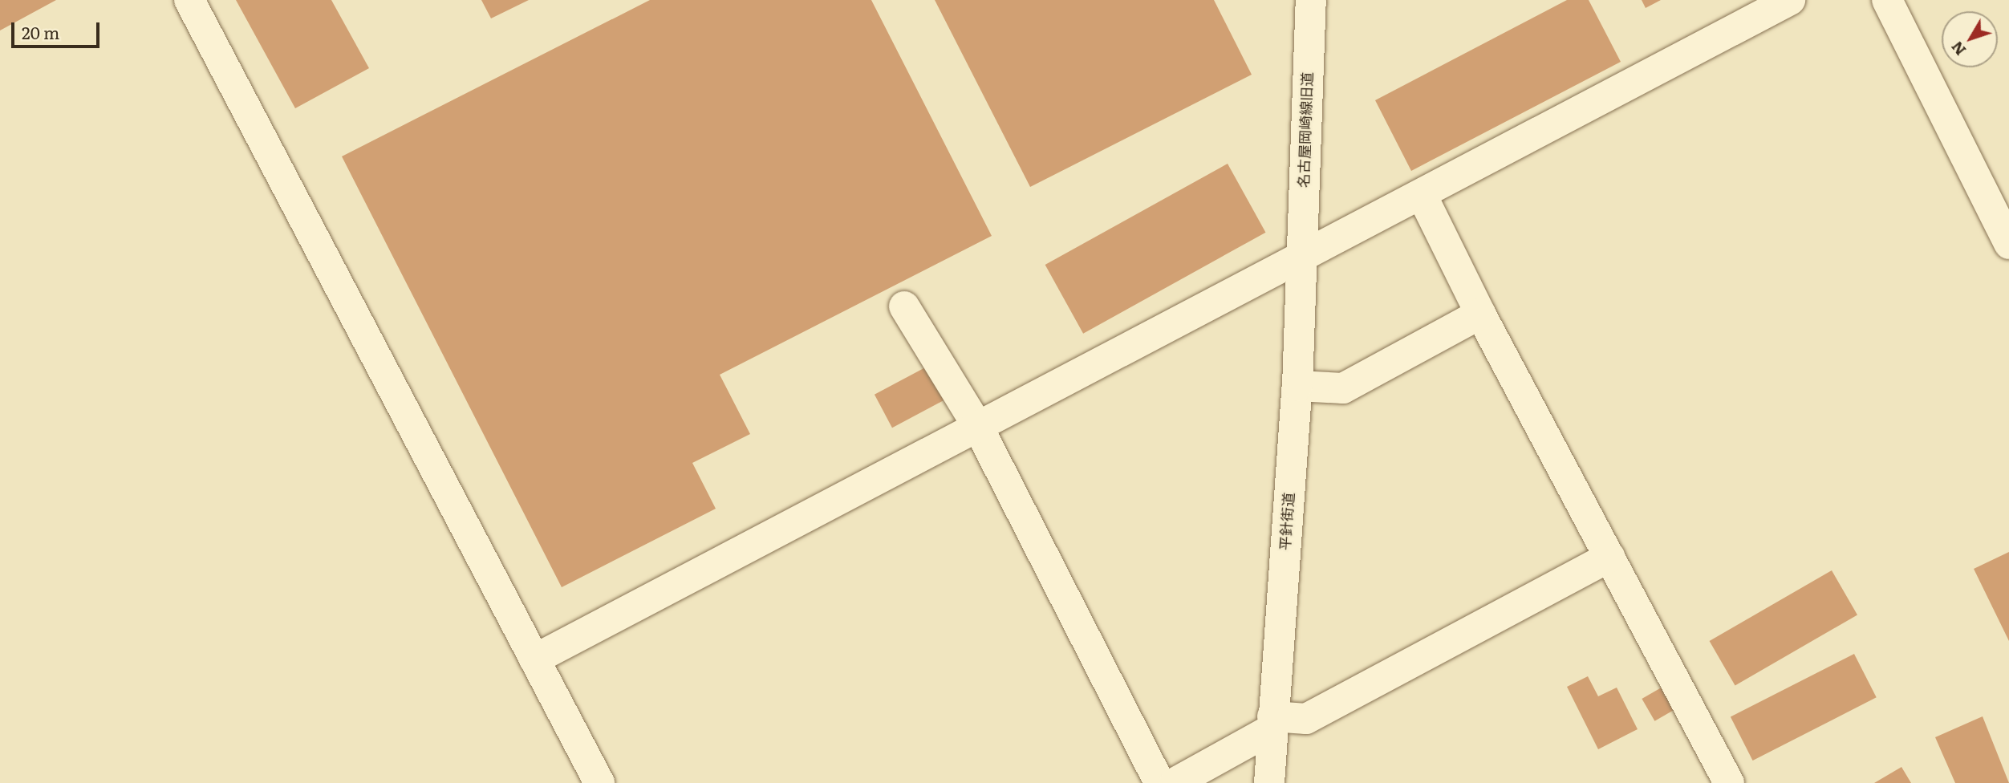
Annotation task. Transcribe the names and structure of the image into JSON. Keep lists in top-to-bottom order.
{
  "streets": {
    "street": ["名古屋岡崎線旧道", "平針街道"]
  },
  "crossings": [
    ["名古屋岡崎線旧道", "平針街道"]
  ],
  "scale_bar": "20 m",
  "north": "bottom left"
}
